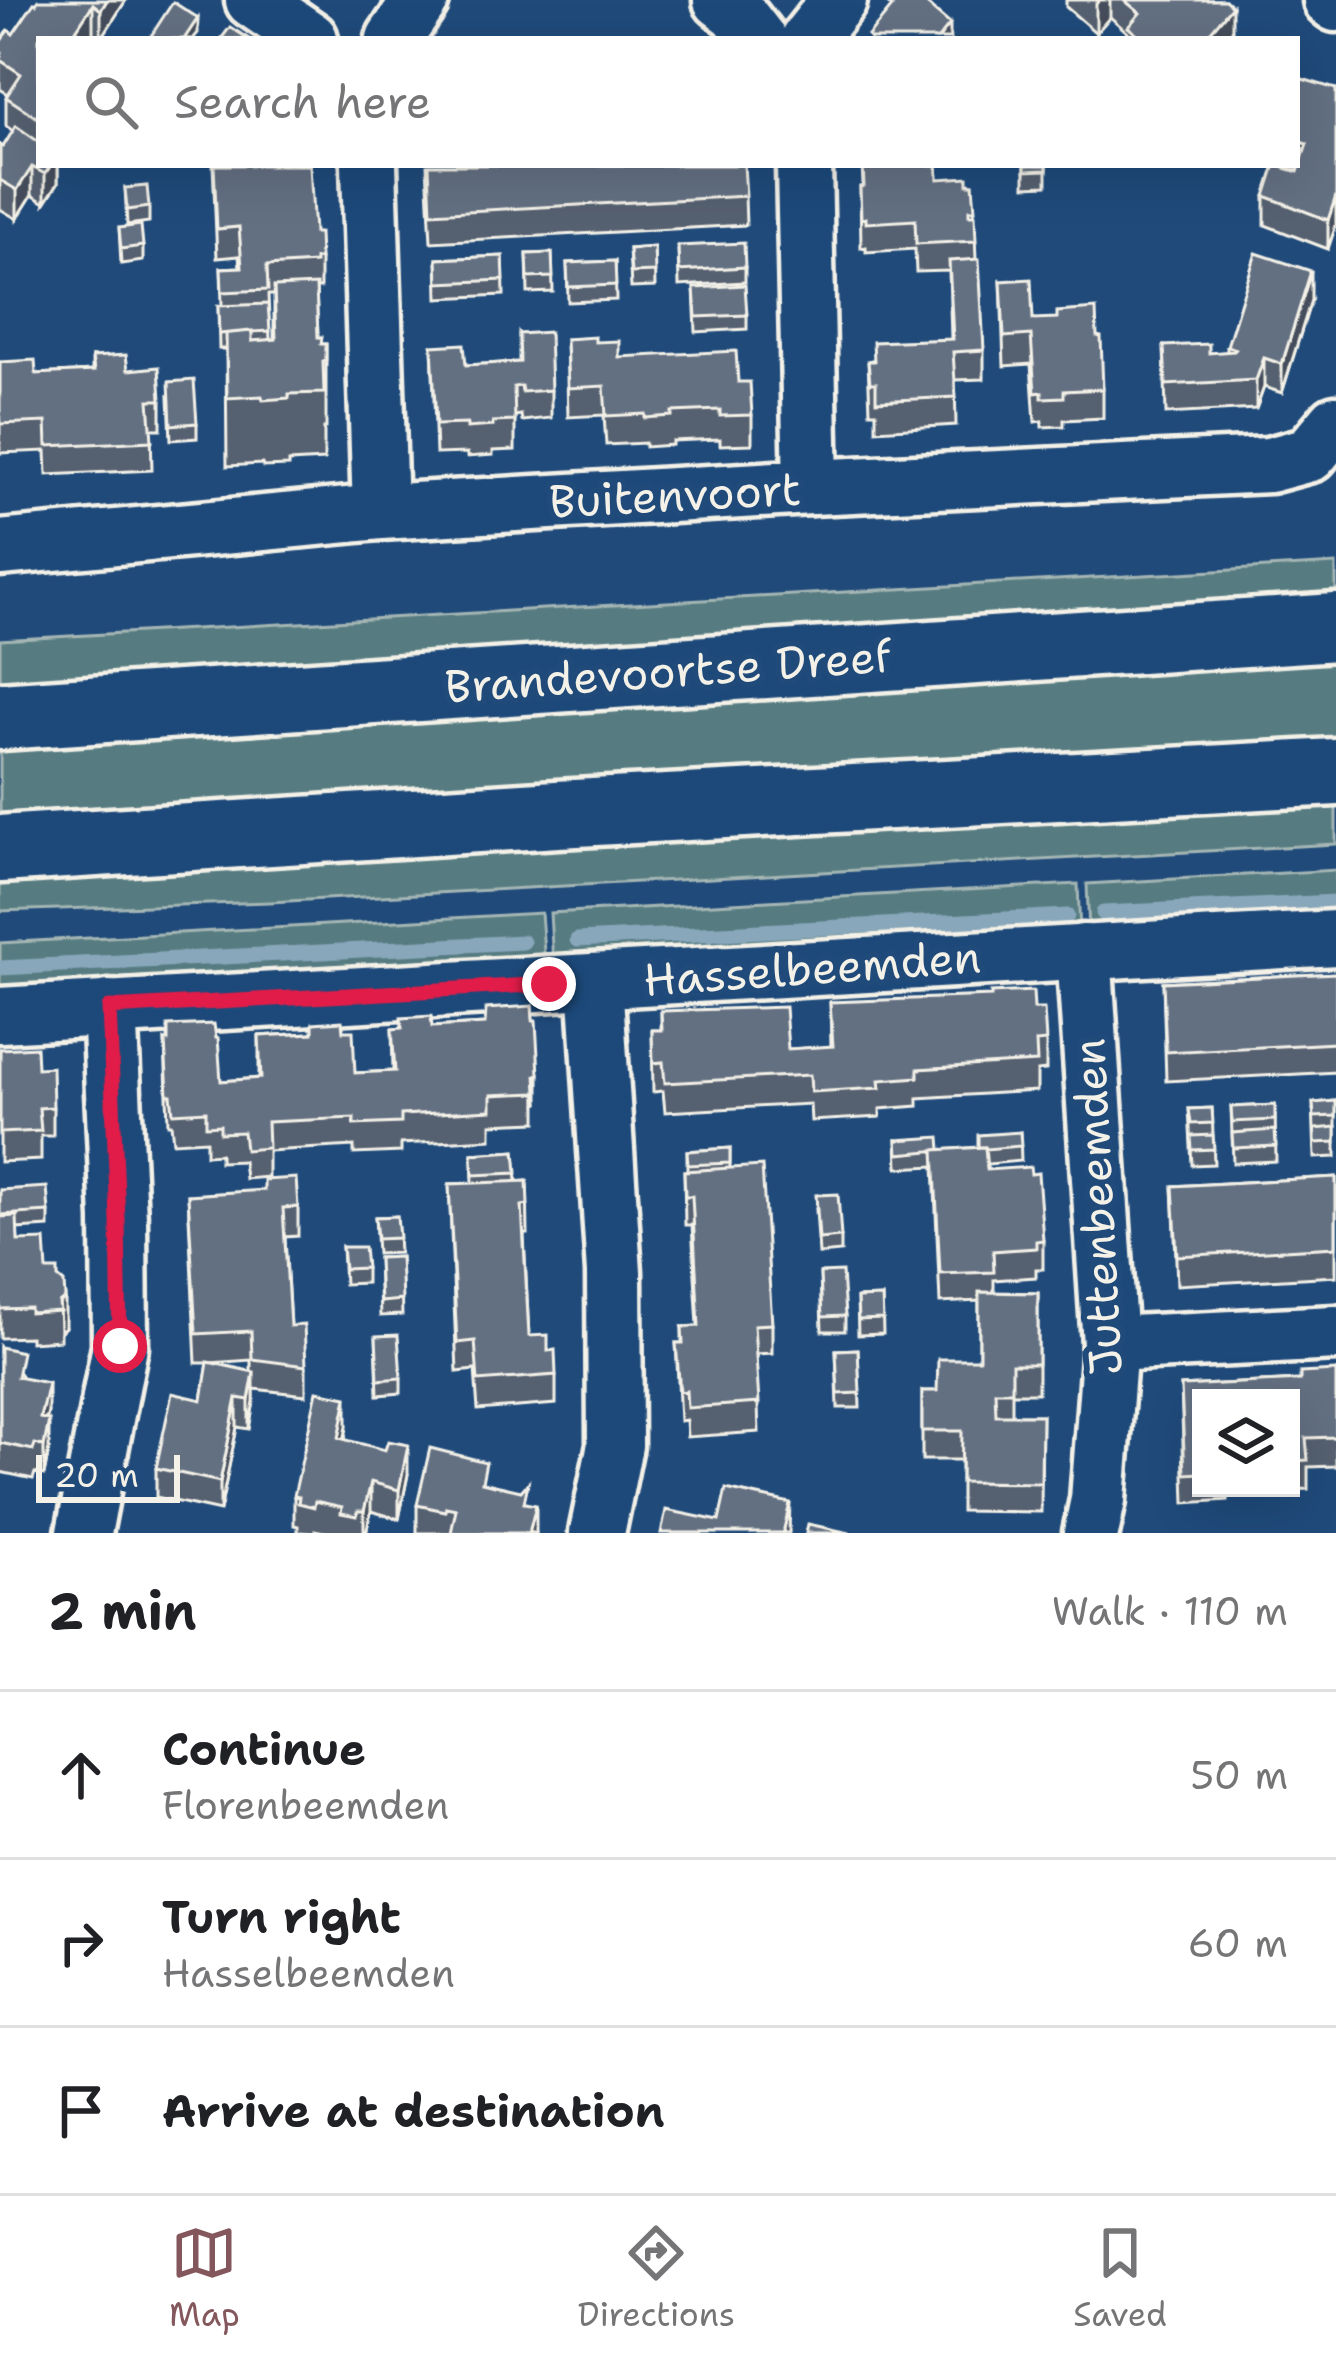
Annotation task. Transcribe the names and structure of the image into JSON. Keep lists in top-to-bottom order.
{
  "streets": {
    "main road": ["Brandevoortse Dreef"],
    "street": ["Buitenvoort", "Hasselbeemden", "Juttenbeemden"]
  },
  "crossings": [
    ["Hasselbeemden", "Juttenbeemden"]
  ],
  "scale_bar": "20 m",
  "page": {
    "search": "Search here",
    "scale": "20 m",
    "heading": ["2 min", "Walk · 110 m"],
    "list": [
      ["Continue", "Florenbeemden", "50 m"],
      ["Turn right", "Hasselbeemden", "60 m"],
      "Arrive at destination"
    ],
    "nav": ["Map", "Directions", "Saved"]
  }
}
